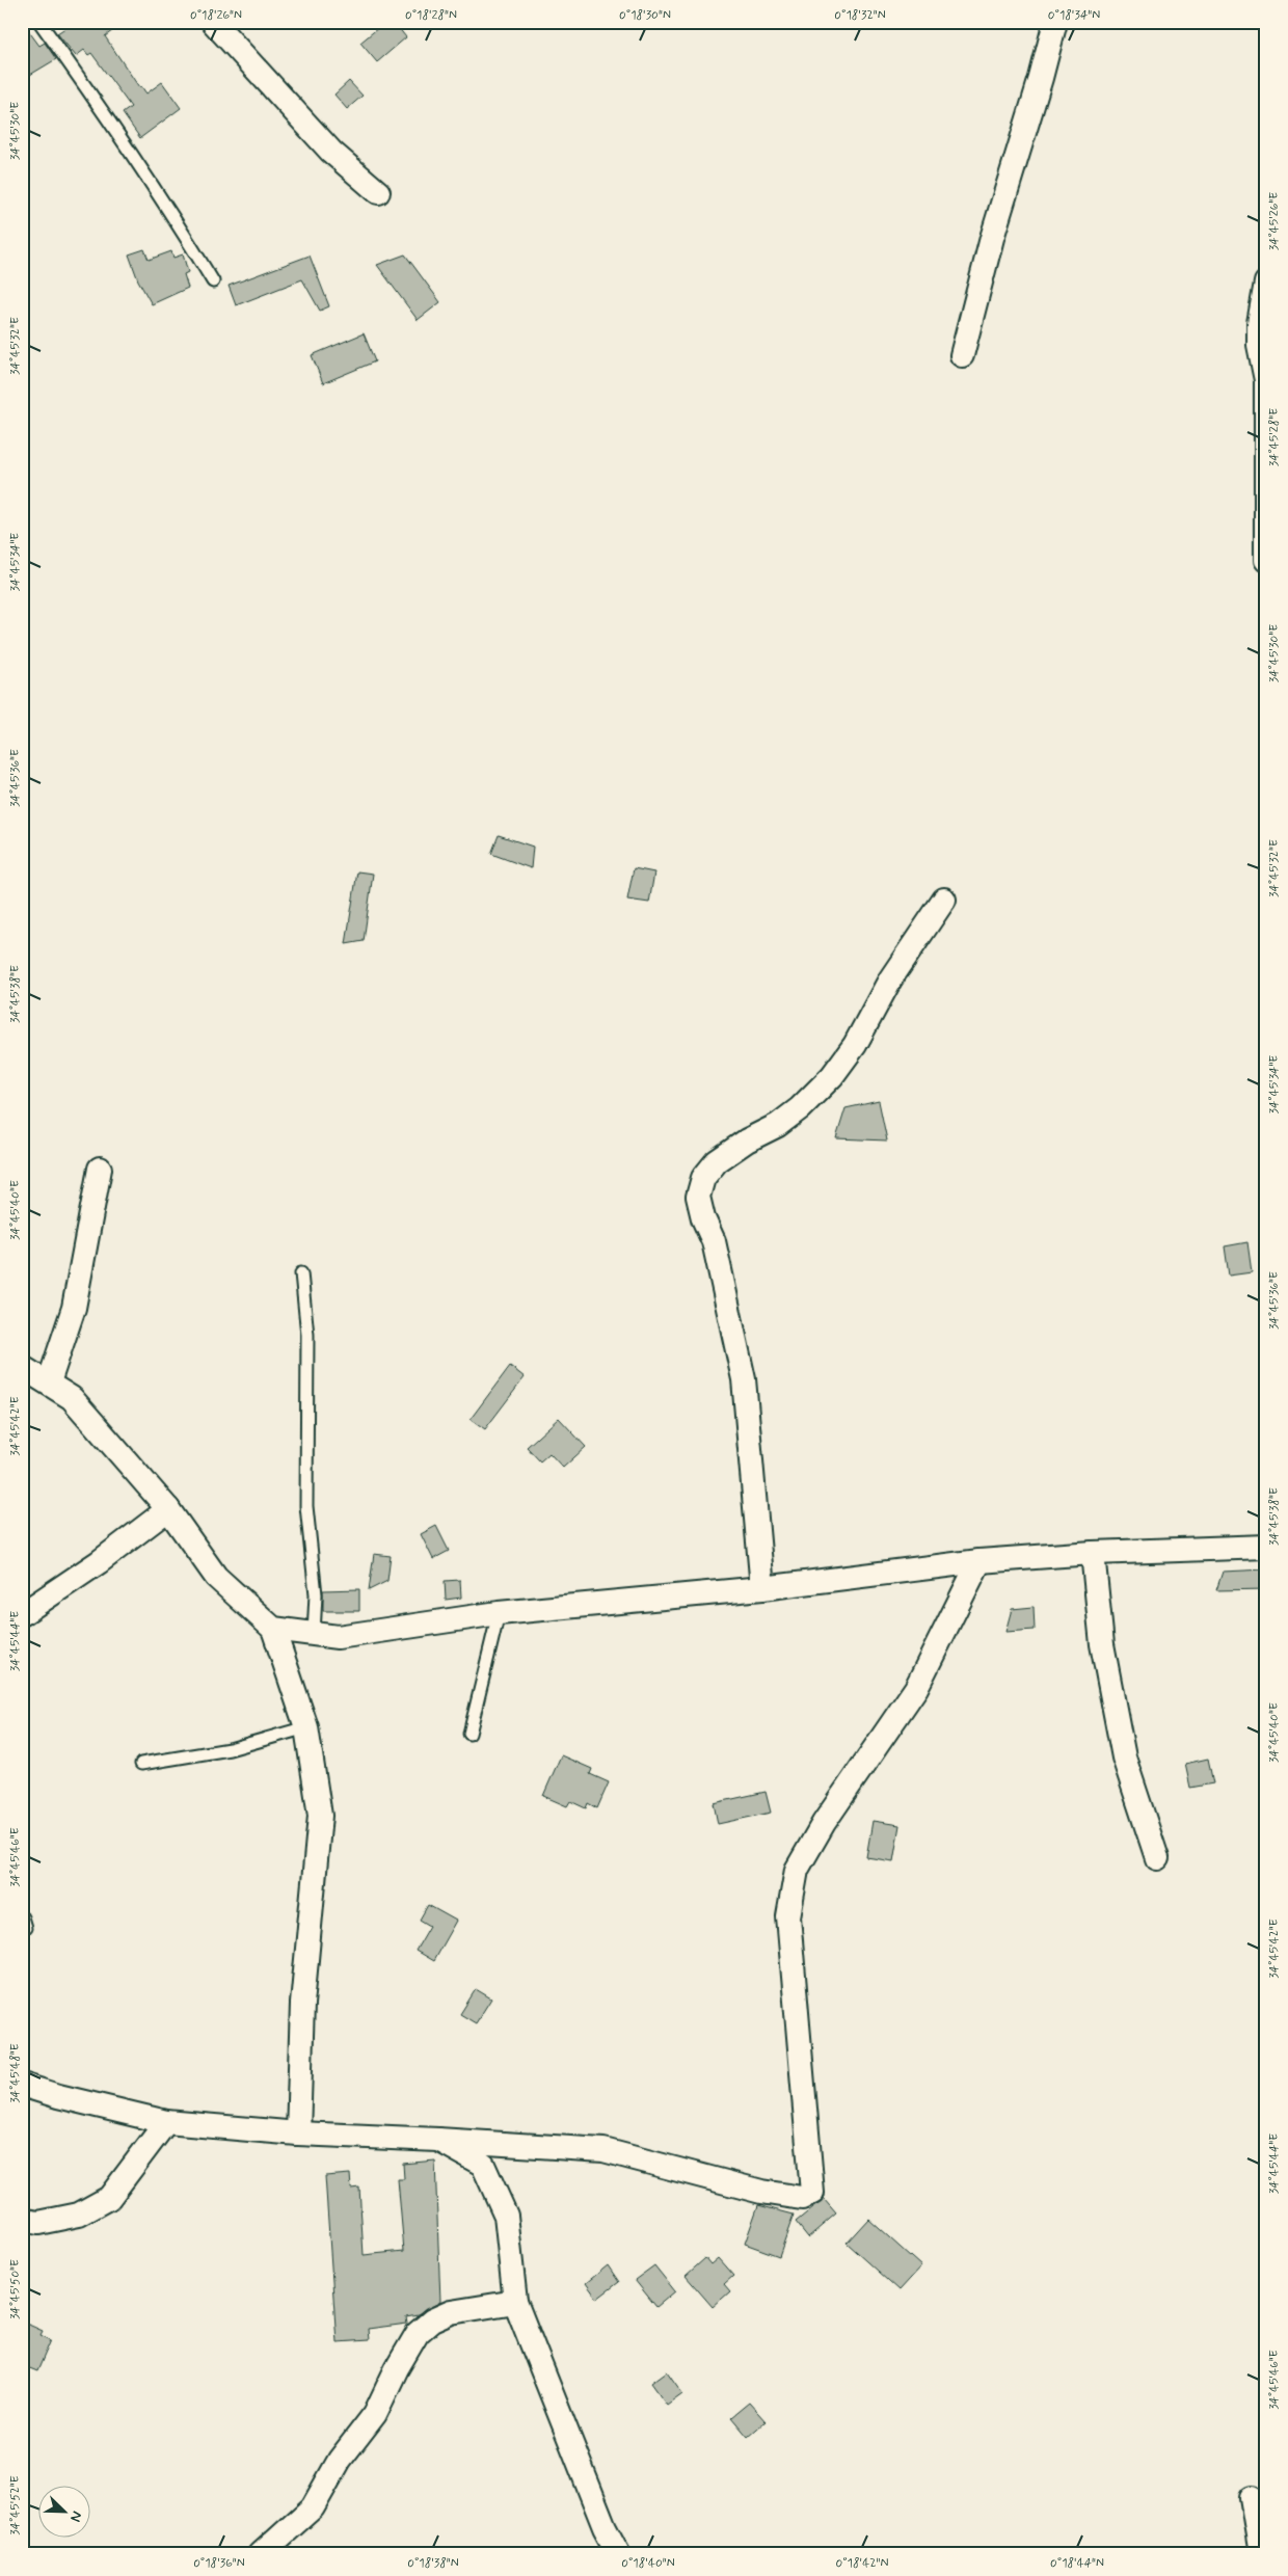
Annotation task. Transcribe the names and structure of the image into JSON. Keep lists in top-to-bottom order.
{
  "north": "bottom right",
  "coordinates": [
    "0°18'26\"N",
    "0°18'28\"N",
    "0°18'30\"N",
    "0°18'32\"N",
    "0°18'34\"N",
    "34°45'30\"E",
    "34°45'26\"E",
    "34°45'32\"E",
    "34°45'28\"E",
    "34°45'34\"E",
    "34°45'36\"E",
    "34°45'38\"E",
    "34°45'40\"E",
    "34°45'42\"E",
    "34°45'44\"E",
    "34°45'46\"E",
    "34°45'48\"E",
    "34°45'50\"E",
    "34°45'52\"E",
    "0°18'36\"N",
    "0°18'38\"N",
    "0°18'40\"N",
    "0°18'42\"N",
    "0°18'44\"N"
  ]
}
